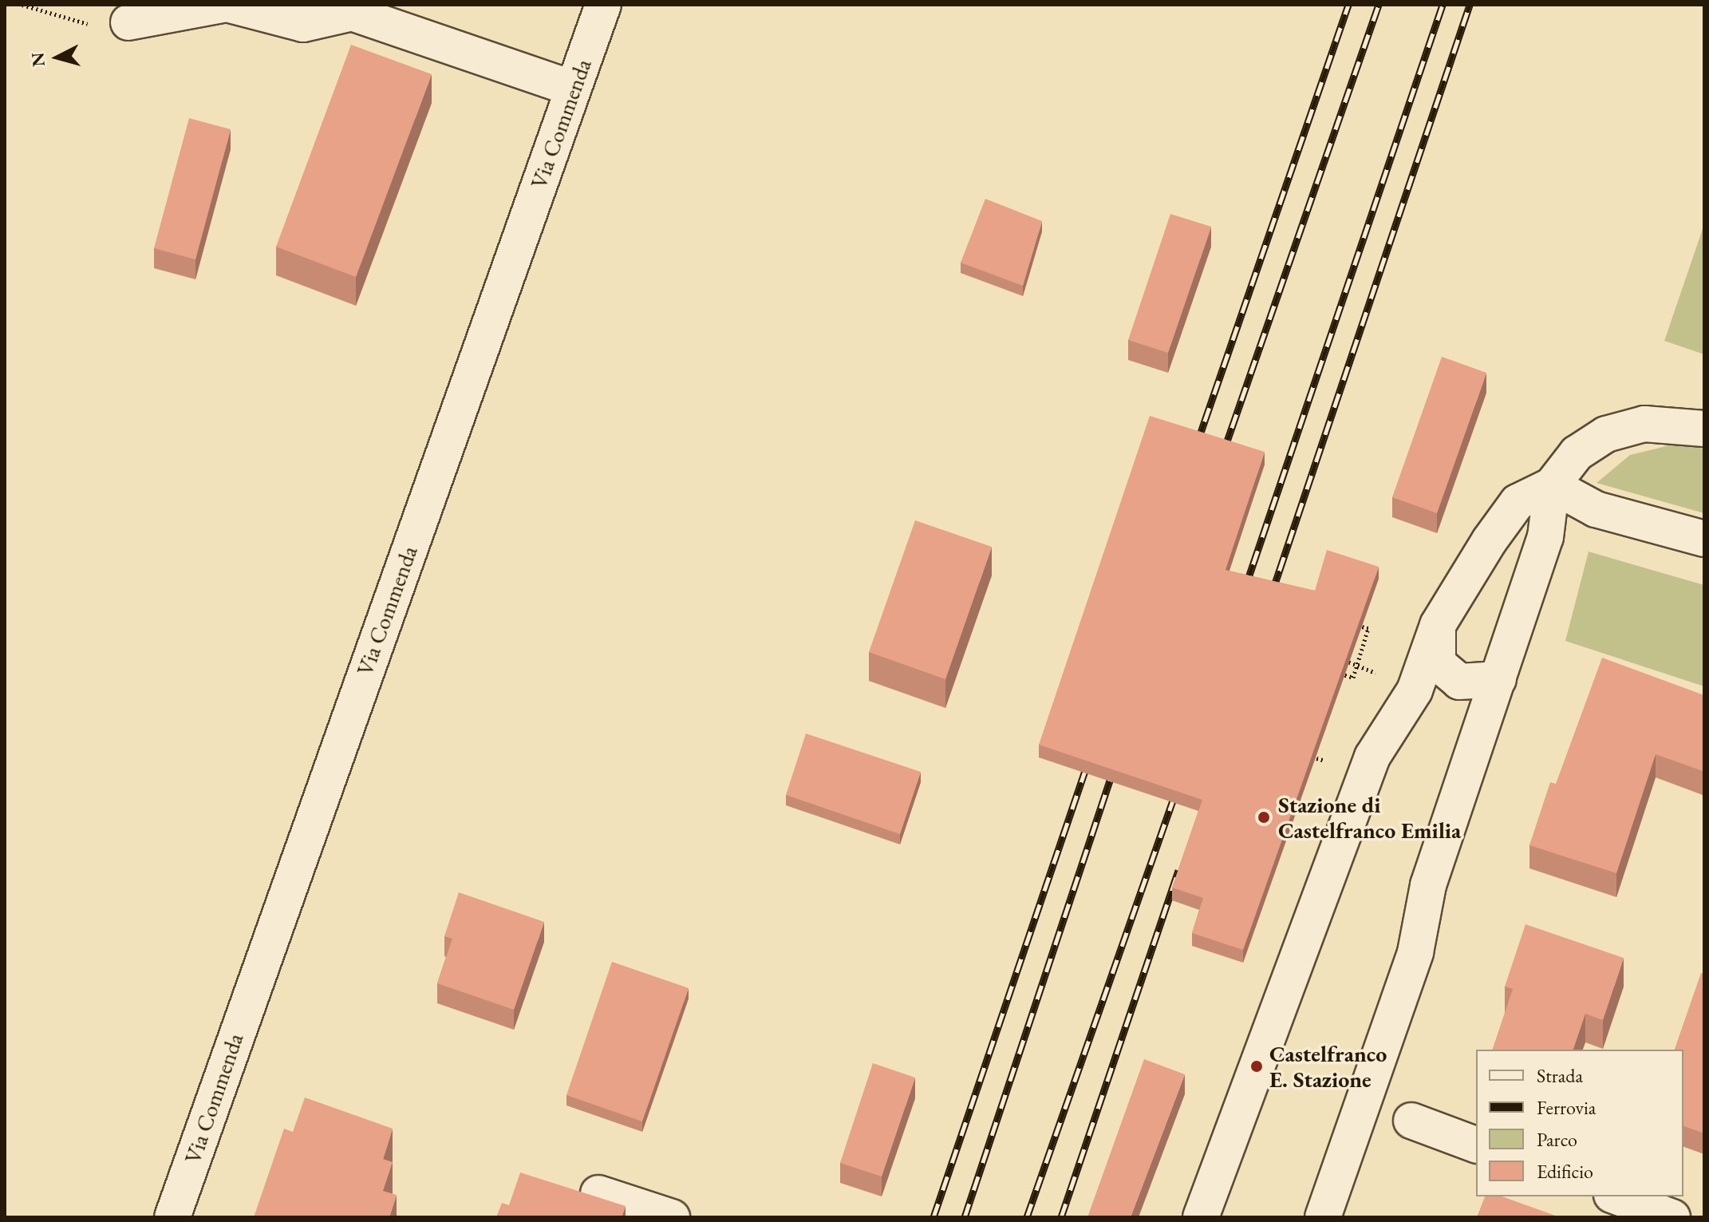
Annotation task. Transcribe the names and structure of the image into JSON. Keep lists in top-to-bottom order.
{
  "streets": {
    "street": ["Via Commenda"]
  },
  "places": ["Stazione di Castelfranco Emilia", "Castelfranco E. Stazione"],
  "legend": [
    "Strada",
    "Ferrovia",
    "Parco",
    "Edificio"
  ],
  "north": "left"
}
